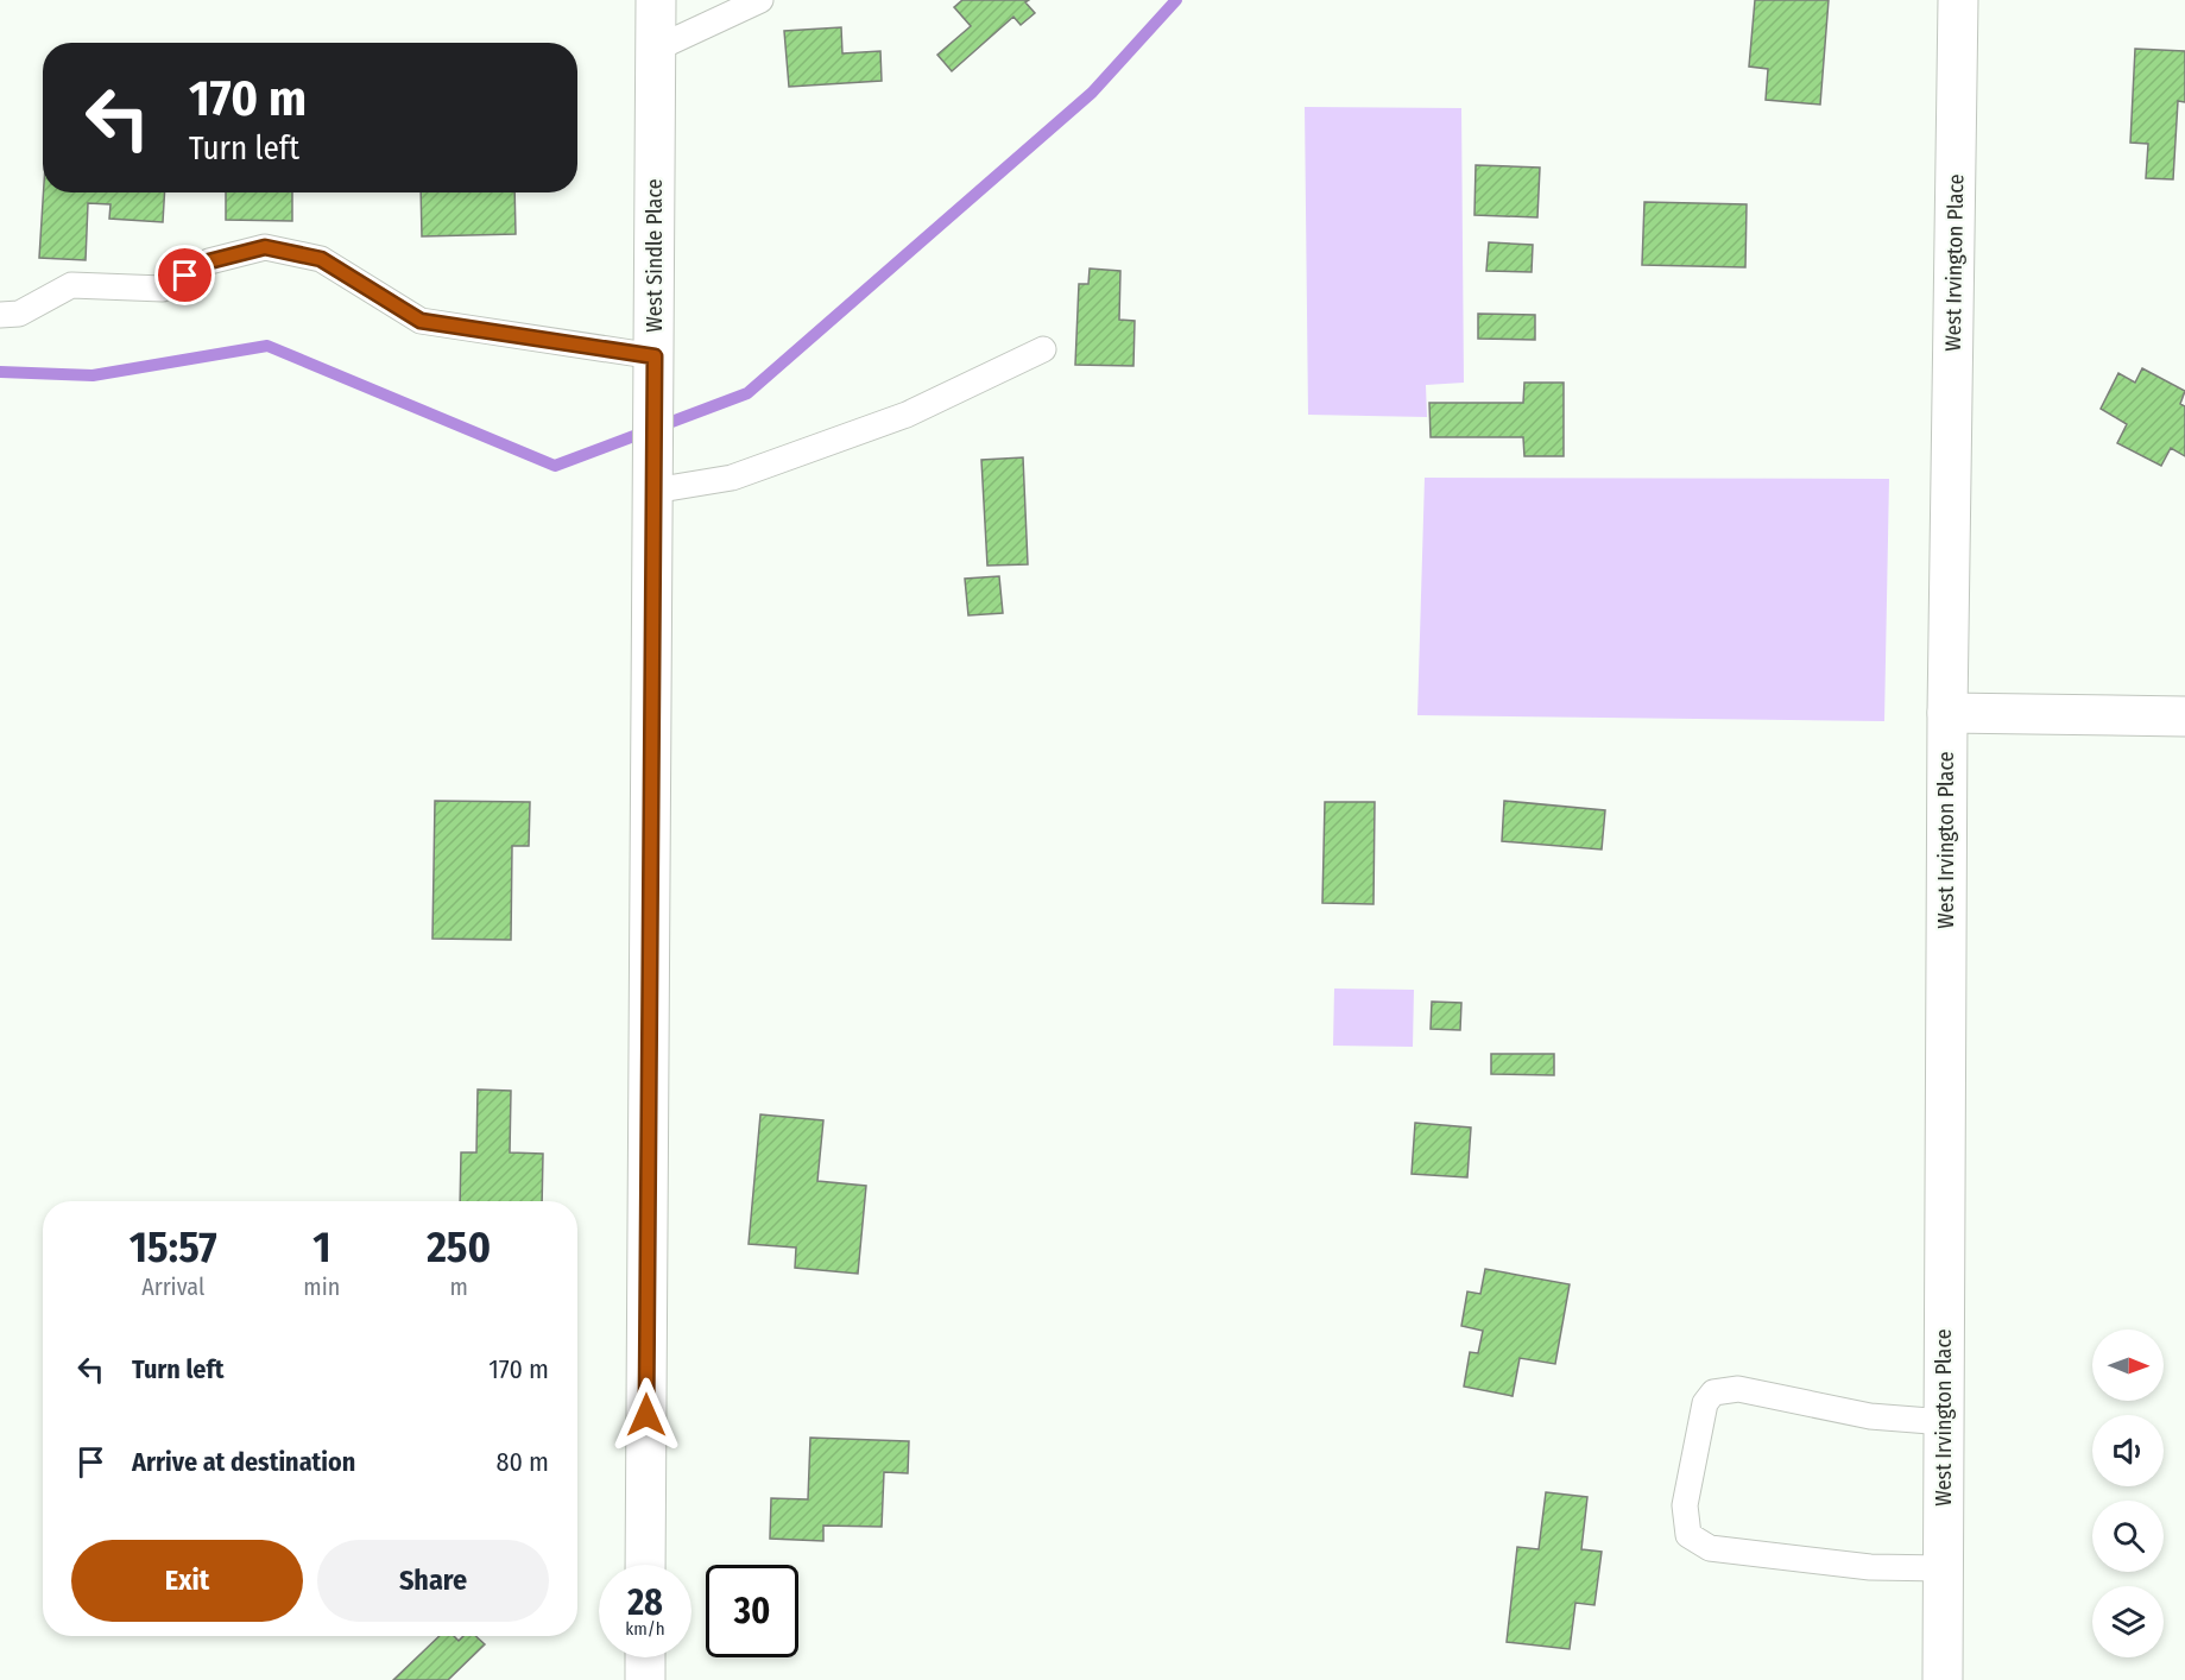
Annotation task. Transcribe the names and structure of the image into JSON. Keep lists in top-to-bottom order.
{
  "streets": {
    "street": ["West Sindle Place", "West Irvington Place"]
  },
  "north": "right",
  "page": {
    "turn": ["170 m", "Turn left"],
    "eta": [
      "15:57",
      "Arrival",
      "1",
      "min",
      "250",
      "m"
    ],
    "list": [
      {
        "name": "Turn left",
        "value": "170 m"
      },
      {
        "name": "Arrive at destination",
        "value": "80 m"
      }
    ],
    "buttons": ["Exit", "Share"],
    "speed": "28 km/h",
    "limit": "30"
  }
}
